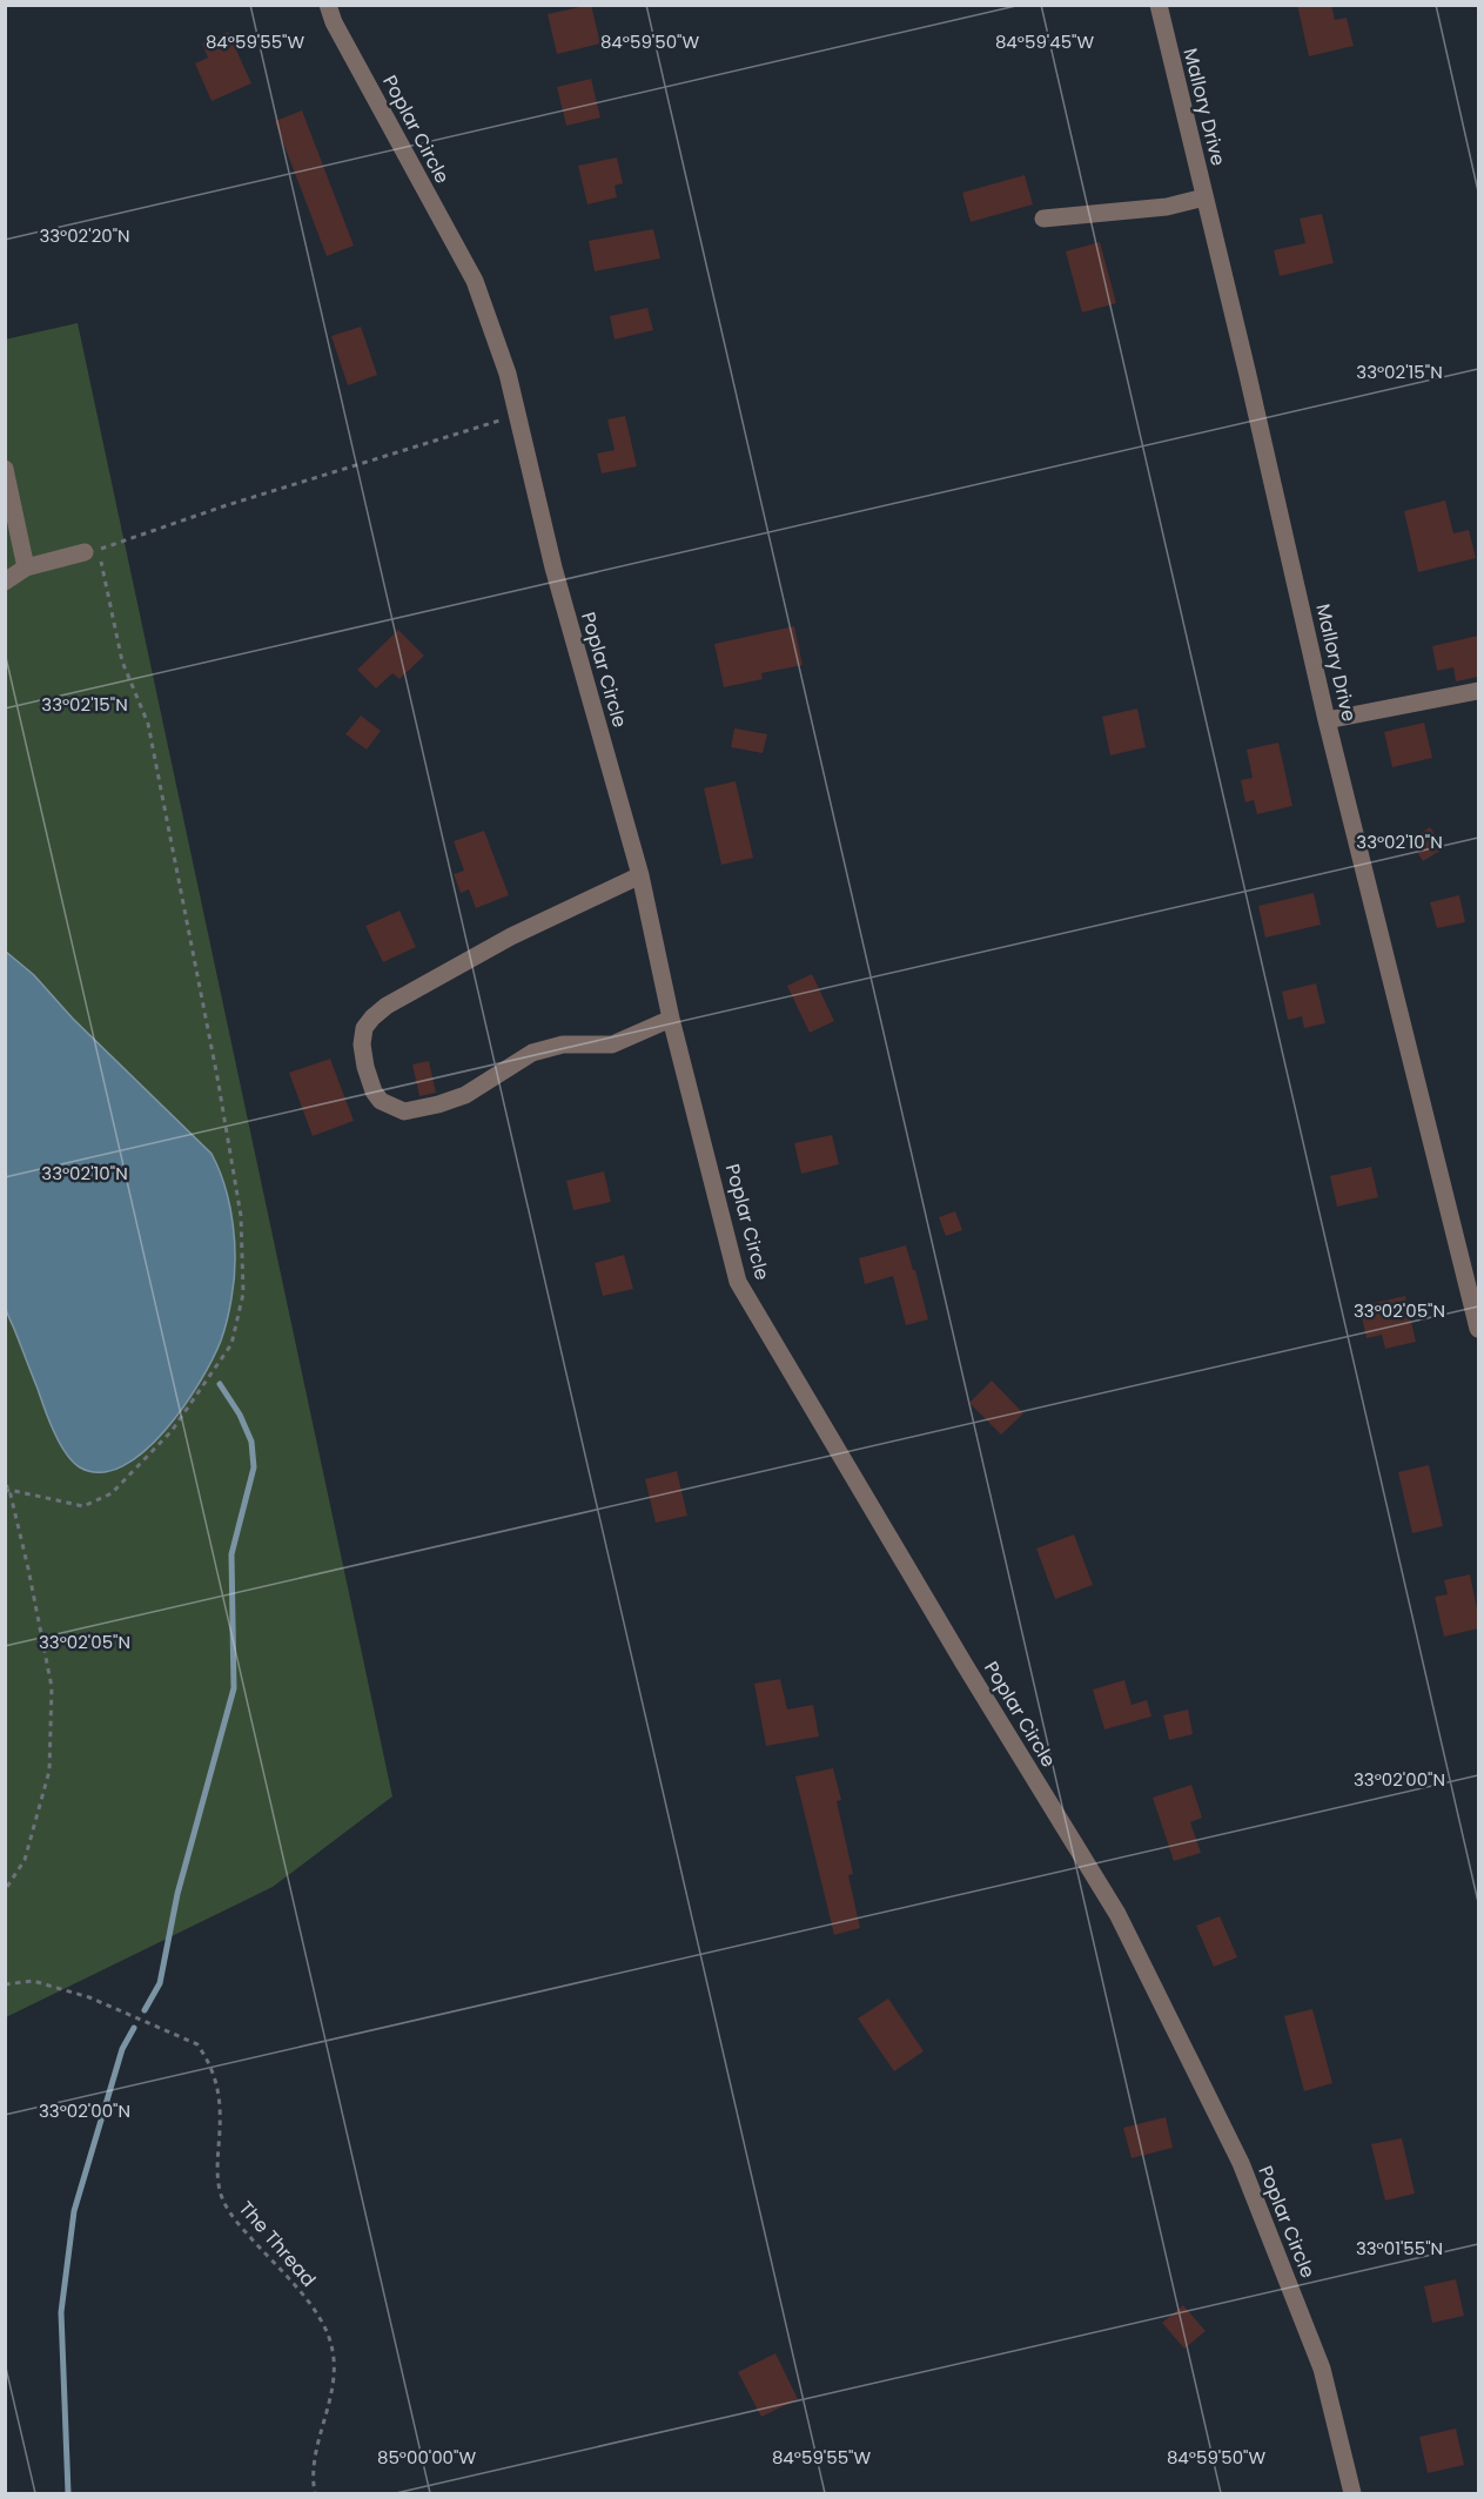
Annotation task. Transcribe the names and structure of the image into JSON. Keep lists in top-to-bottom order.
{
  "streets": {
    "street": ["Mallory Drive", "Poplar Circle"],
    "path": ["The Thread"]
  },
  "coordinates": [
    "84°59'55\"W",
    "84°59'50\"W",
    "84°59'45\"W",
    "33°02'20\"N",
    "33°02'15\"N",
    "33°02'10\"N",
    "33°02'05\"N",
    "33°02'00\"N",
    "33°01'55\"N",
    "85°00'00\"W"
  ]
}
